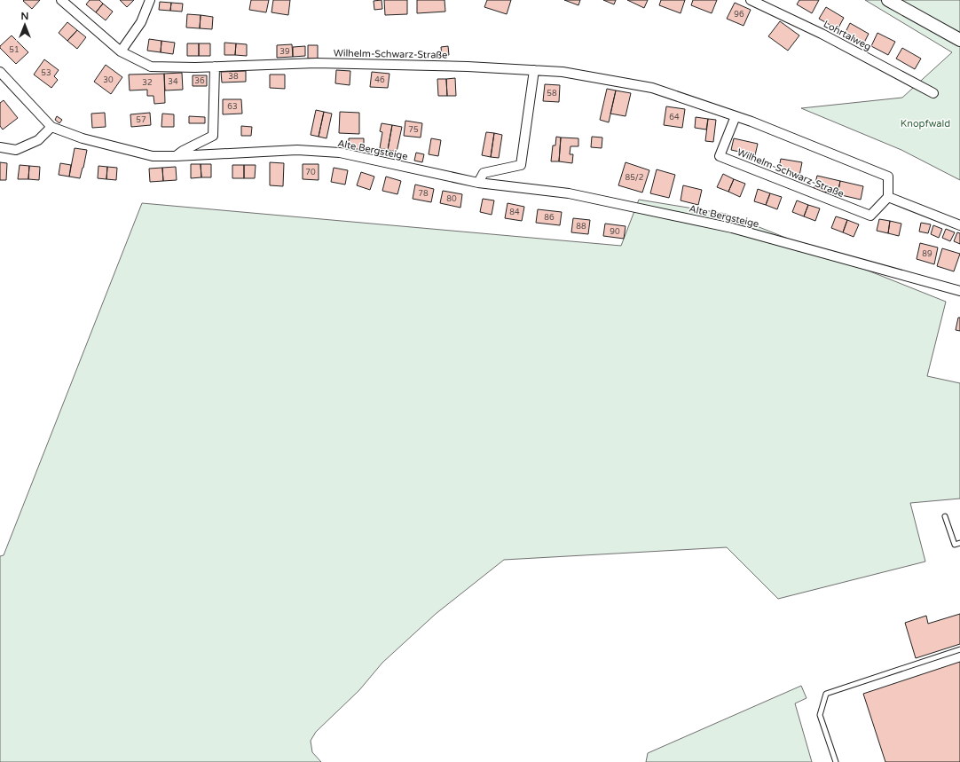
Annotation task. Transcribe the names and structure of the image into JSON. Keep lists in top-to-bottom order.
{
  "streets": {
    "street": ["Lohrtalweg", "Wilhelm-Schwarz-Straße", "Alte Bergsteige"]
  },
  "parks": ["Knopfwald"],
  "house_numbers": [
    "96",
    "51",
    "39",
    "53",
    "38",
    "30",
    "46",
    "36",
    "34",
    "32",
    "58",
    "63",
    "64",
    "57",
    "75",
    "70",
    "85/2",
    "78",
    "80",
    "84",
    "86",
    "88",
    "90",
    "89"
  ],
  "north": "top"
}
